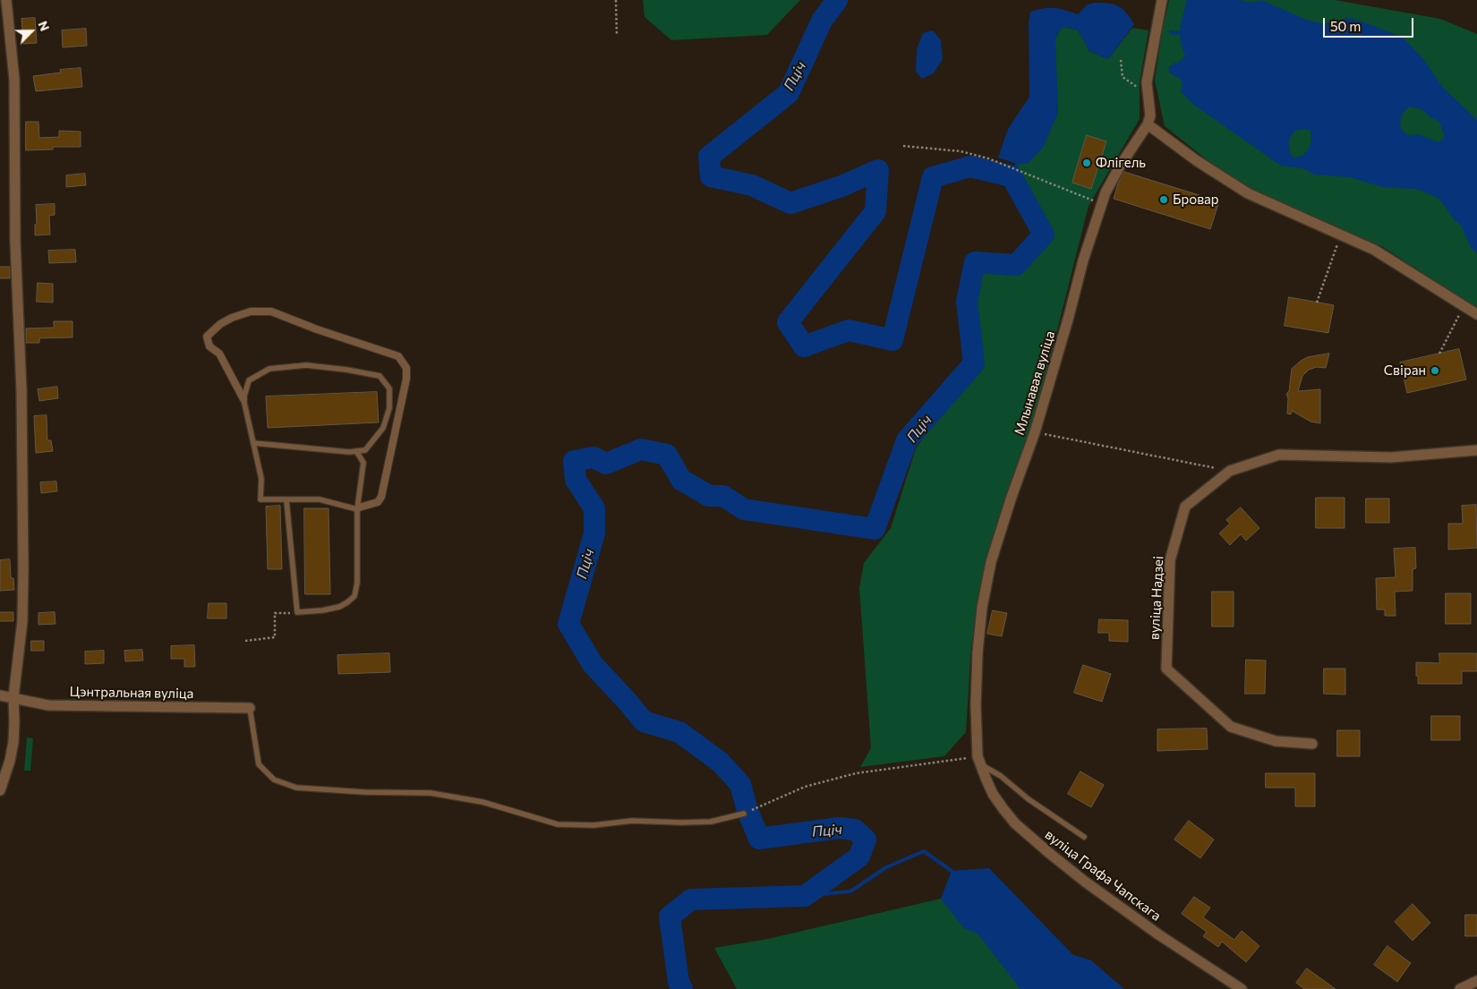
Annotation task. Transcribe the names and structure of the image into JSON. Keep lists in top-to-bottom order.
{
  "streets": {
    "street": [
      "Млынавая вуліца",
      "вуліца Надзеі",
      "Цэнтральная вуліца",
      "вуліца Графа Чапскага"
    ]
  },
  "crossings": [
    ["Млынавая вуліца", "вуліца Графа Чапскага"]
  ],
  "water": ["Пціч"],
  "places": ["Флігель", "Бровар", "Свіран"],
  "scale_bar": "50 m",
  "north": "top right"
}
